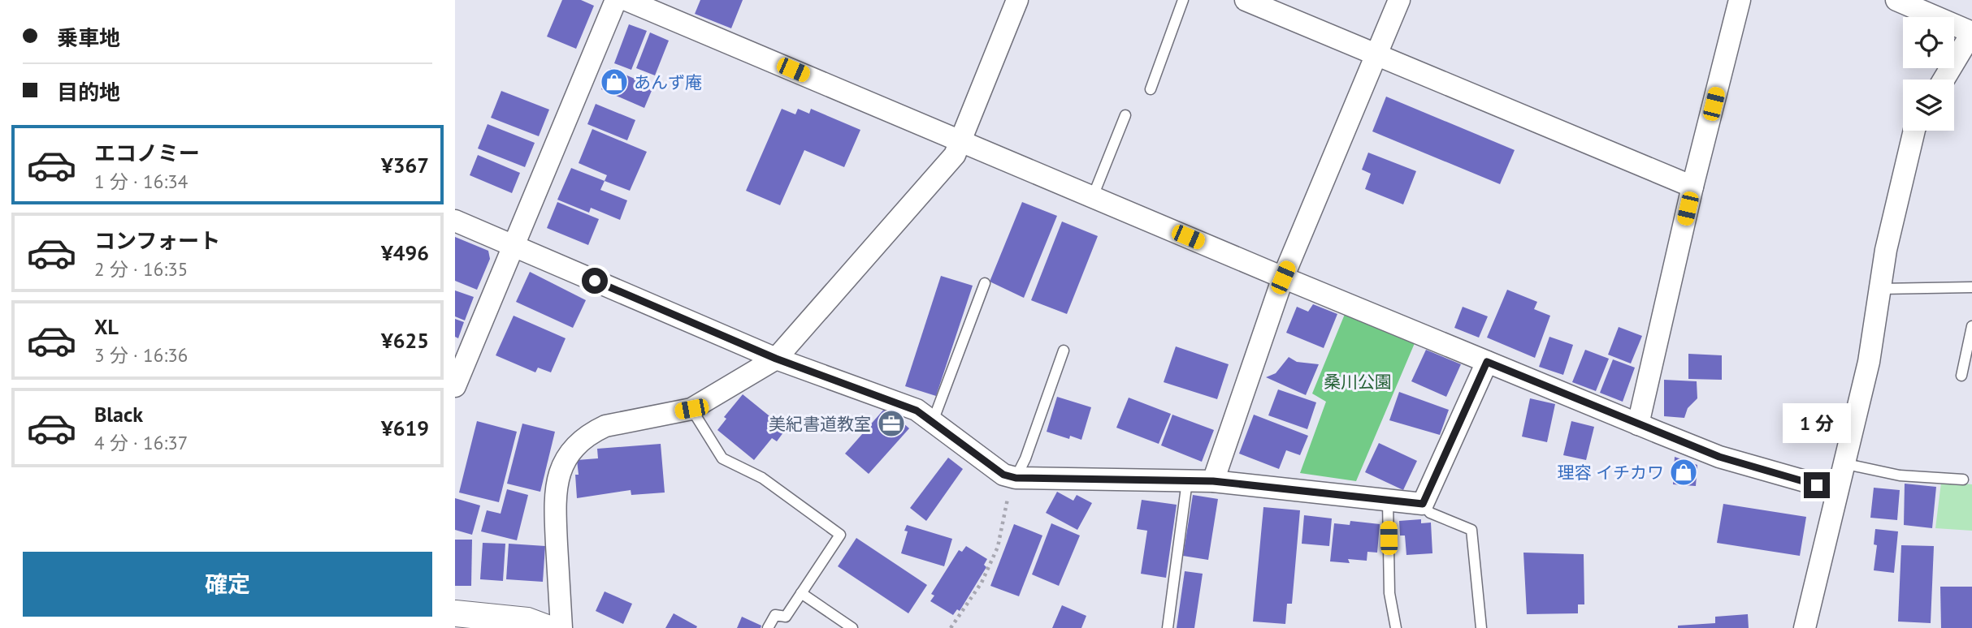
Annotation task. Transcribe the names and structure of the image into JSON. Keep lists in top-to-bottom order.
{
  "parks": ["桑川公園"],
  "places": {
    "shop": ["あんず庵", "理容 イチカワ"],
    "office": ["美紀書道教室"]
  },
  "page": {
    "banner": ["乗車地", "目的地"],
    "list": [
      {
        "name": "エコノミー",
        "note": "1 分 · 16:34",
        "value": "¥367"
      },
      {
        "name": "コンフォート",
        "note": "2 分 · 16:35",
        "value": "¥496"
      },
      {
        "name": "XL",
        "note": "3 分 · 16:36",
        "value": "¥625"
      },
      {
        "name": "Black",
        "note": "4 分 · 16:37",
        "value": "¥619"
      }
    ],
    "bubble": "1 分",
    "buttons": "確定"
  }
}
